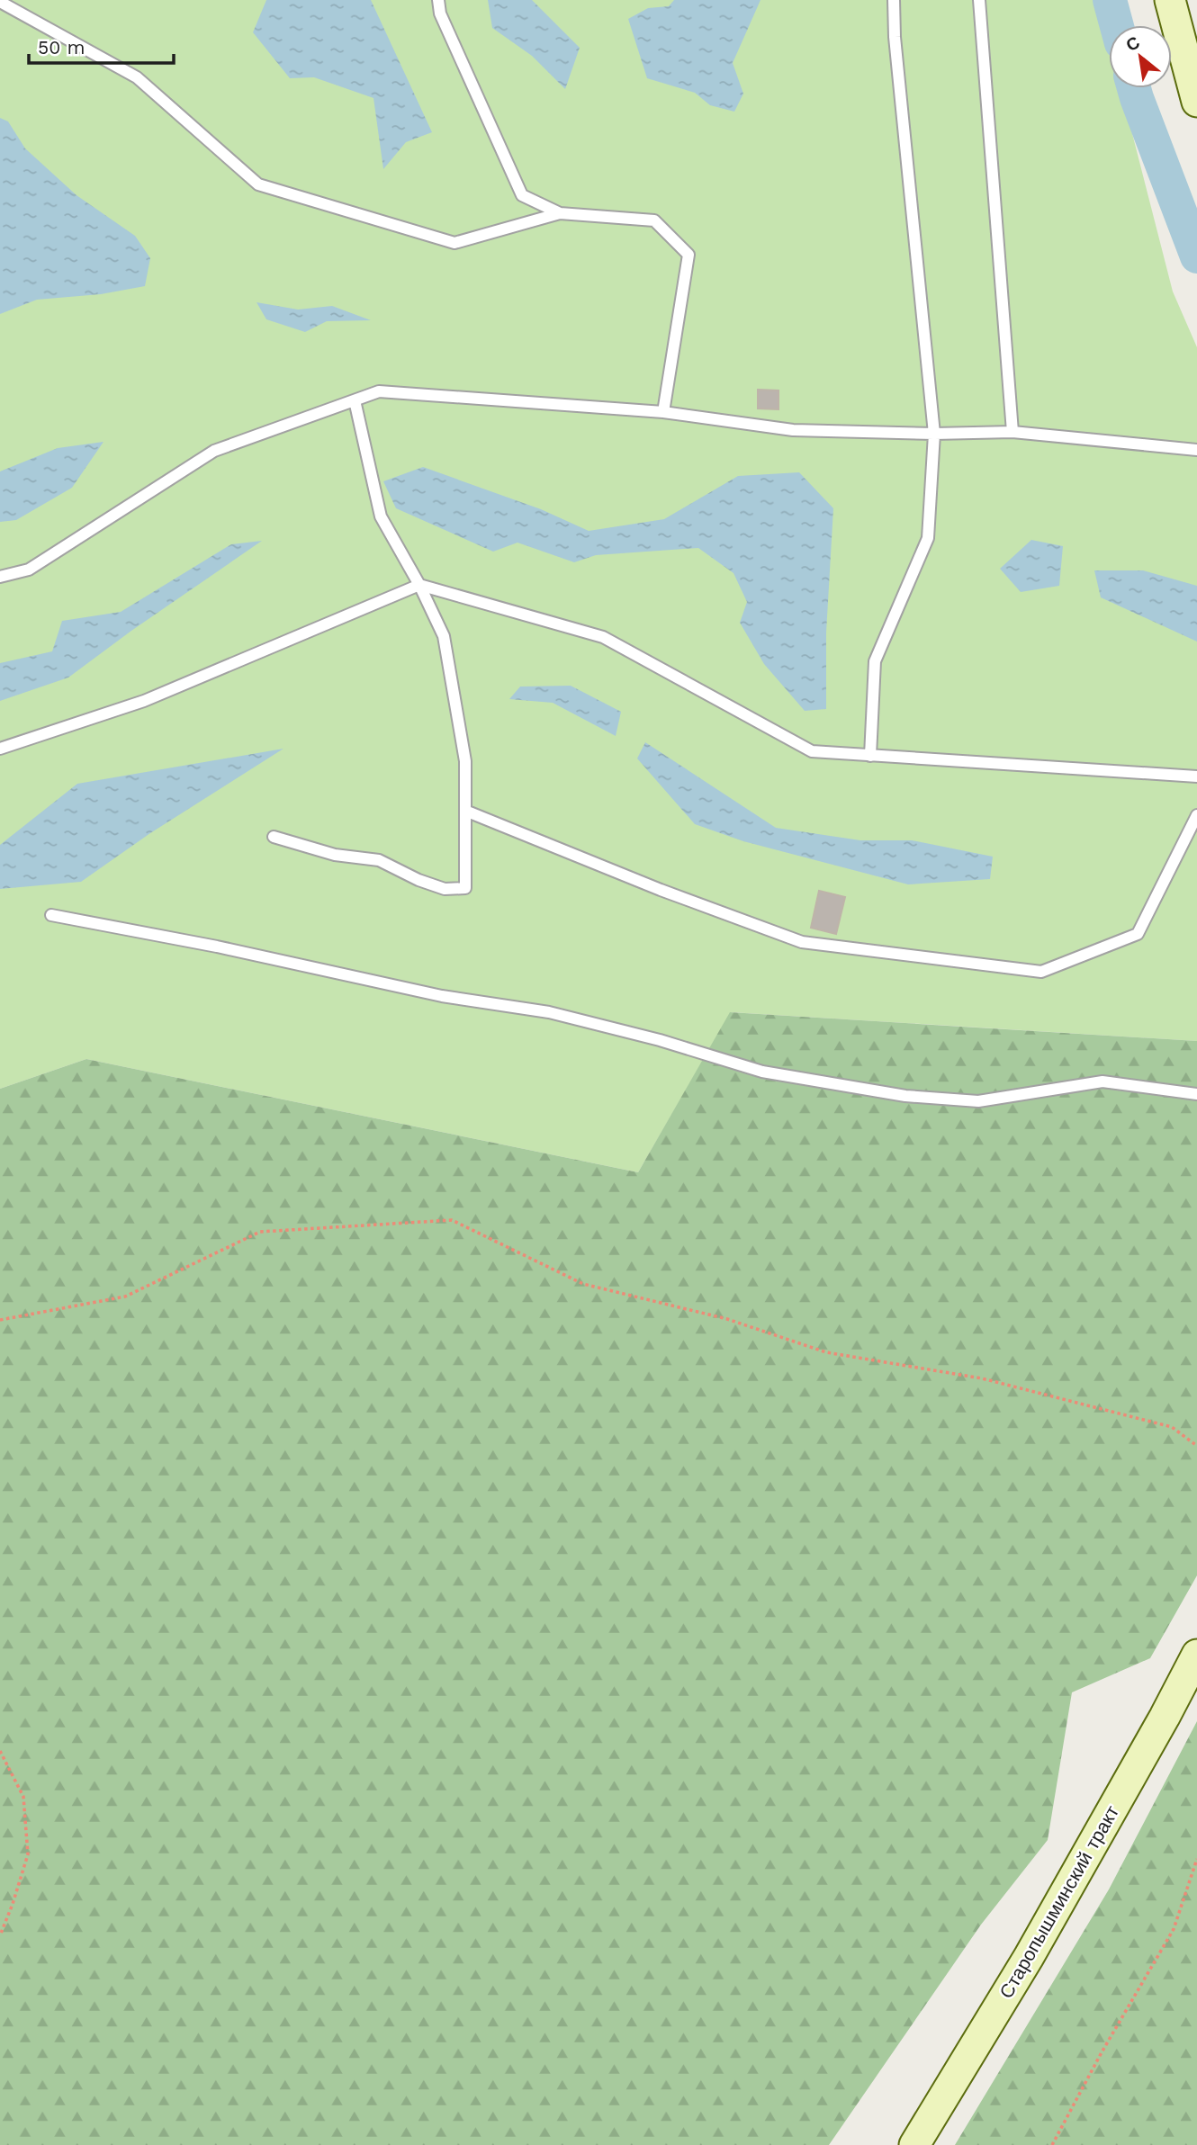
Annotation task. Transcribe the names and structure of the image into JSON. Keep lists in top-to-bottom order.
{
  "streets": {
    "street": ["Старопышминский тракт"]
  },
  "scale_bar": "50 m",
  "north": "top left"
}
